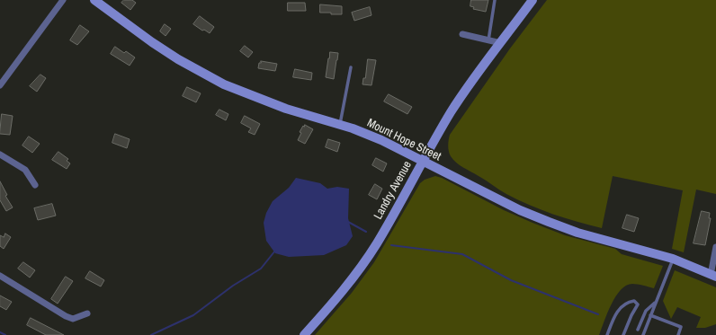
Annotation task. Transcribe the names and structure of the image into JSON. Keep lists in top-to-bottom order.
{
  "streets": {
    "street": ["Mount Hope Street", "Landry Avenue"]
  },
  "crossings": [
    ["Mount Hope Street", "Landry Avenue"]
  ]
}
